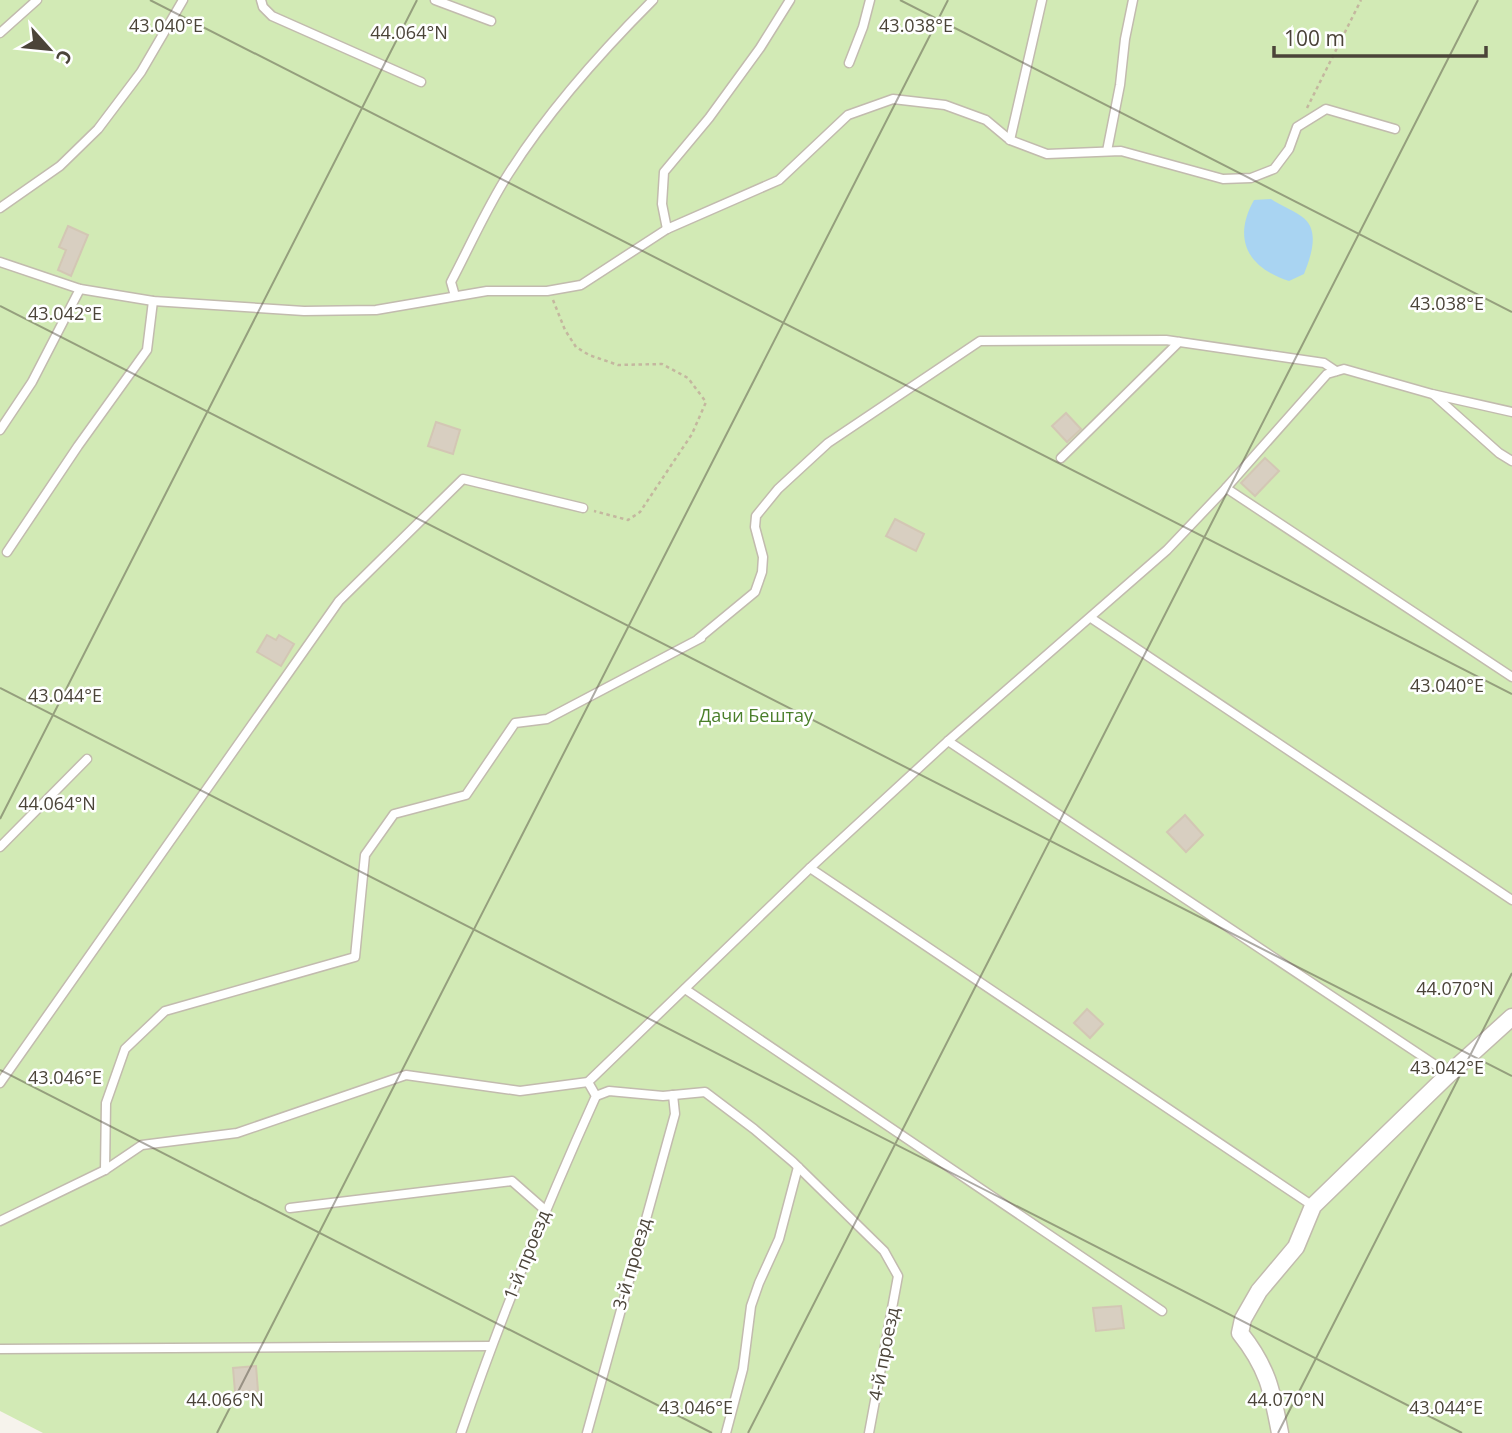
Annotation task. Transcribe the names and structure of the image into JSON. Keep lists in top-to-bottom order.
{
  "streets": {
    "lane": ["1-й проезд", "3-й проезд", "4-й проезд"]
  },
  "parks": ["Дачи Бештау"],
  "scale_bar": "100 m",
  "north": "bottom right",
  "coordinates": [
    "43.040°E",
    "43.038°E",
    "44.064°N",
    "43.042°E",
    "43.044°E",
    "44.070°N",
    "43.046°E",
    "44.066°N"
  ]
}
